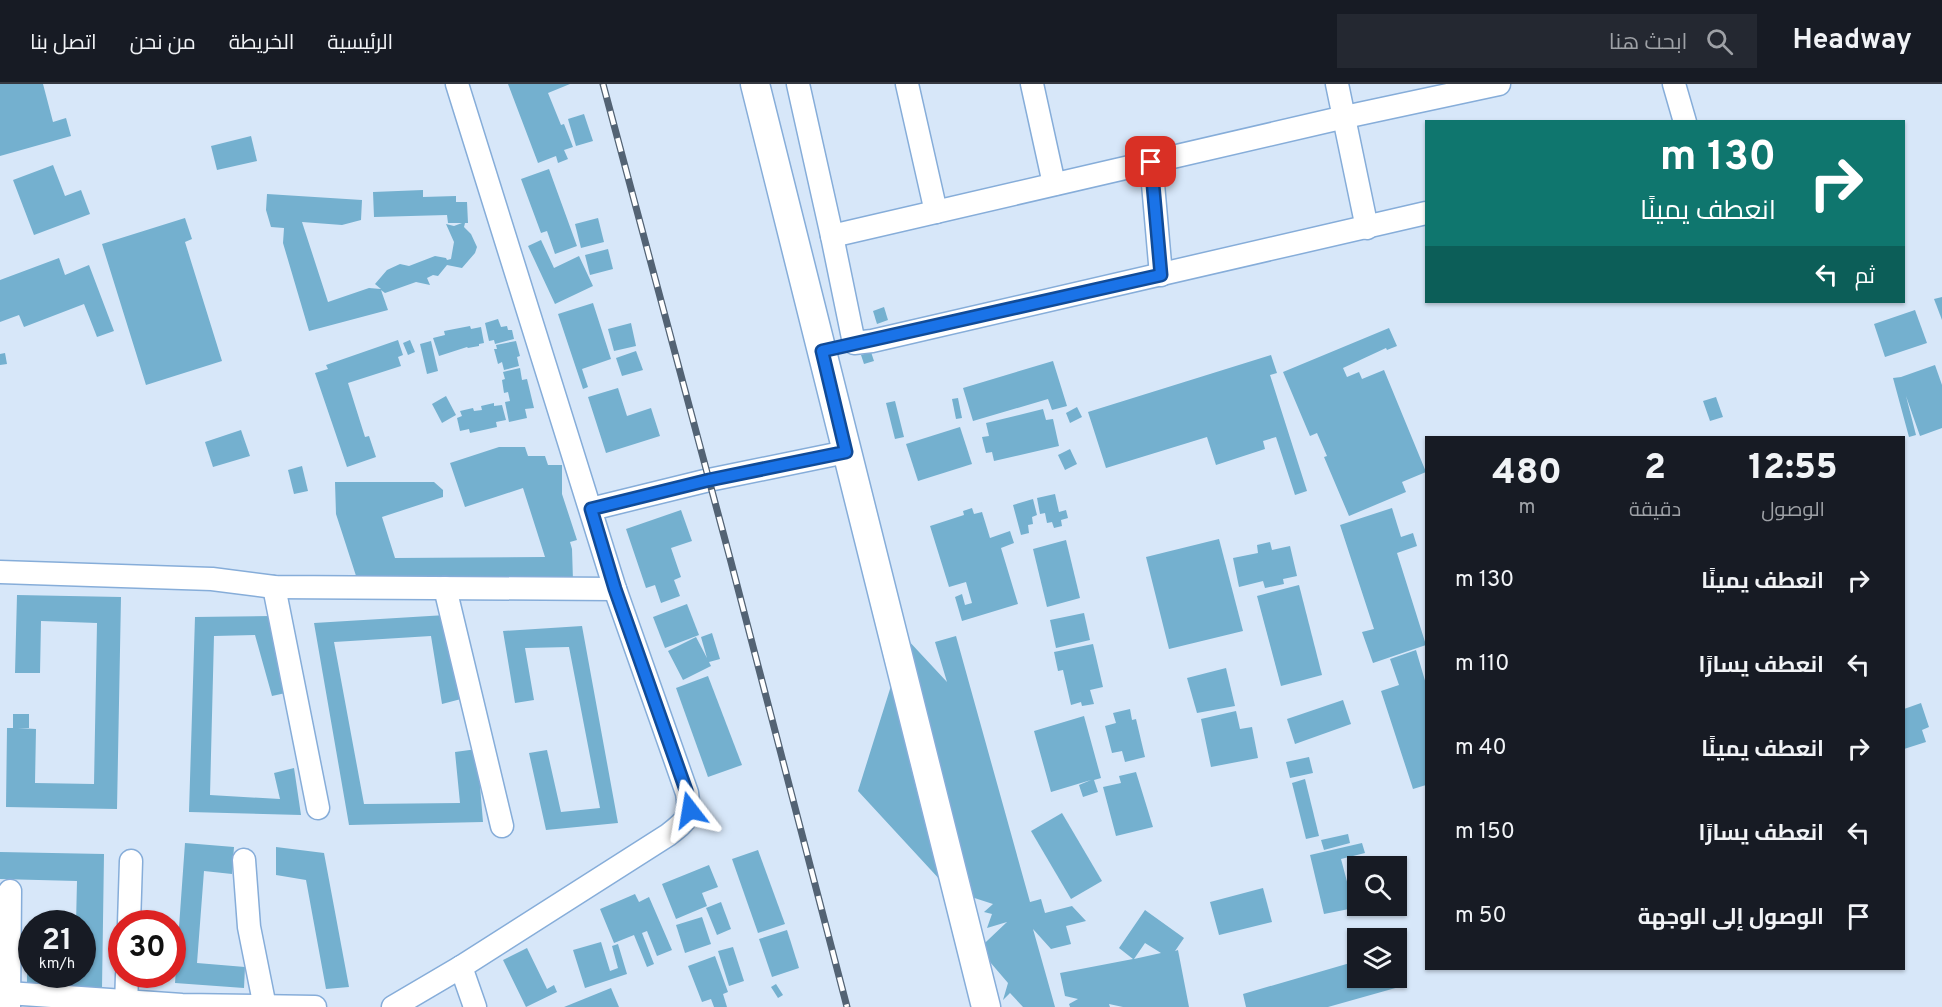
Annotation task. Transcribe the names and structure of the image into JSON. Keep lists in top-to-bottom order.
{
  "page": {
    "header": "Headway",
    "search": "ابحث هنا",
    "nav": [
      "الرئيسية",
      "الخريطة",
      "من نحن",
      "اتصل بنا"
    ],
    "turn": ["130 m", "انعطف يمينًا"],
    "then": "ثم",
    "eta": [
      "12:55",
      "الوصول",
      "2",
      "دقيقة",
      "480",
      "m"
    ],
    "list": [
      {
        "name": "انعطف يمينًا",
        "value": "130 m"
      },
      {
        "name": "انعطف يسارًا",
        "value": "110 m"
      },
      {
        "name": "انعطف يمينًا",
        "value": "40 m"
      },
      {
        "name": "انعطف يسارًا",
        "value": "150 m"
      },
      {
        "name": "الوصول إلى الوجهة",
        "value": "50 m"
      }
    ],
    "speed": "21 km/h",
    "limit": "30"
  }
}
